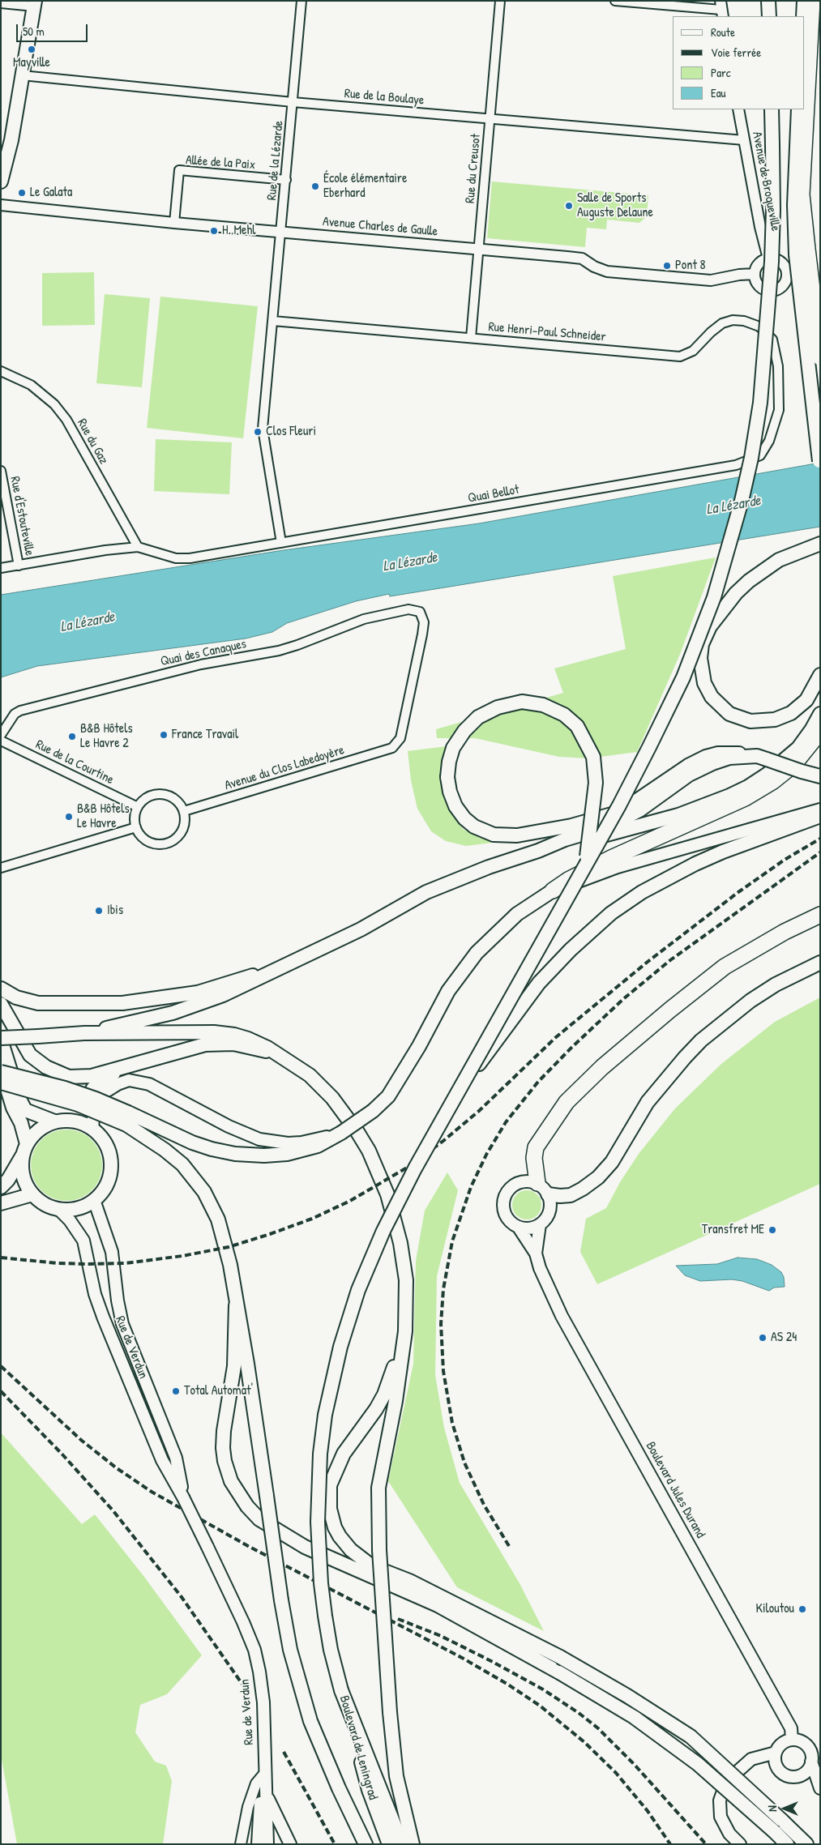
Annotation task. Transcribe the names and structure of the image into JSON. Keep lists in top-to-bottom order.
{
  "streets": {
    "main road": ["Rue de Verdun", "Boulevard Jules Durand", "Boulevard de Leningrad"],
    "street": [
      "Rue de la Boulaye",
      "Rue de la Lézarde",
      "Allée de la Paix",
      "Rue du Creusot",
      "Avenue de Broqueville",
      "Avenue Charles de Gaulle",
      "Rue Henri-Paul Schneider",
      "Rue du Gaz",
      "Quai Bellot",
      "Rue d'Estouteville",
      "Quai des Canaques",
      "Rue de la Courtine",
      "Avenue du Clos Labedoyère"
    ]
  },
  "crossings": [
    ["Rue de la Boulaye", "Rue de la Lézarde"],
    ["Rue de la Boulaye", "Rue du Creusot"],
    ["Rue de la Boulaye", "Avenue de Broqueville"],
    ["Rue de la Lézarde", "Allée de la Paix"],
    ["Rue de la Lézarde", "Avenue Charles de Gaulle"],
    ["Rue de la Lézarde", "Rue Henri-Paul Schneider"],
    ["Rue de la Lézarde", "Quai Bellot"],
    ["Allée de la Paix", "Avenue Charles de Gaulle"],
    ["Rue du Creusot", "Avenue Charles de Gaulle"],
    ["Rue du Creusot", "Rue Henri-Paul Schneider"],
    ["Avenue de Broqueville", "Avenue Charles de Gaulle"],
    ["Rue Henri-Paul Schneider", "Quai Bellot"],
    ["Rue du Gaz", "Quai Bellot"],
    ["Quai des Canaques", "Avenue du Clos Labedoyère"],
    ["Rue de la Courtine", "Avenue du Clos Labedoyère"]
  ],
  "water": ["La Lézarde"],
  "places": [
    "Mayville",
    "École élémentaire Eberhard",
    "Le Galata",
    "Salle de Sports Auguste Delaune",
    "H. Mehl",
    "Pont 8",
    "Clos Fleuri",
    "France Travail",
    "B&B Hôtels Le Havre 2",
    "B&B Hôtels Le Havre",
    "Ibis",
    "Transfret ME",
    "AS 24",
    "Total Automat'",
    "Kiloutou"
  ],
  "legend": [
    "Route",
    "Voie ferrée",
    "Parc",
    "Eau"
  ],
  "scale_bar": "50 m",
  "north": "left"
}
